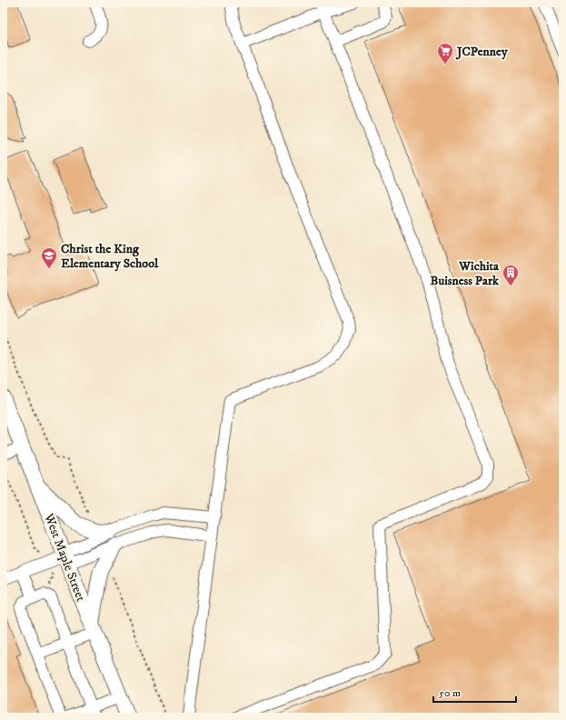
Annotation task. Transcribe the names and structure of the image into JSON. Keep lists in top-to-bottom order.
{
  "streets": {
    "main road": ["West Maple Street"]
  },
  "places": {
    "supermarket": ["JCPenney"],
    "school or university": ["Christ the King Elementary School"],
    "building": ["Wichita Buisness Park"]
  },
  "scale_bar": "50 m"
}
